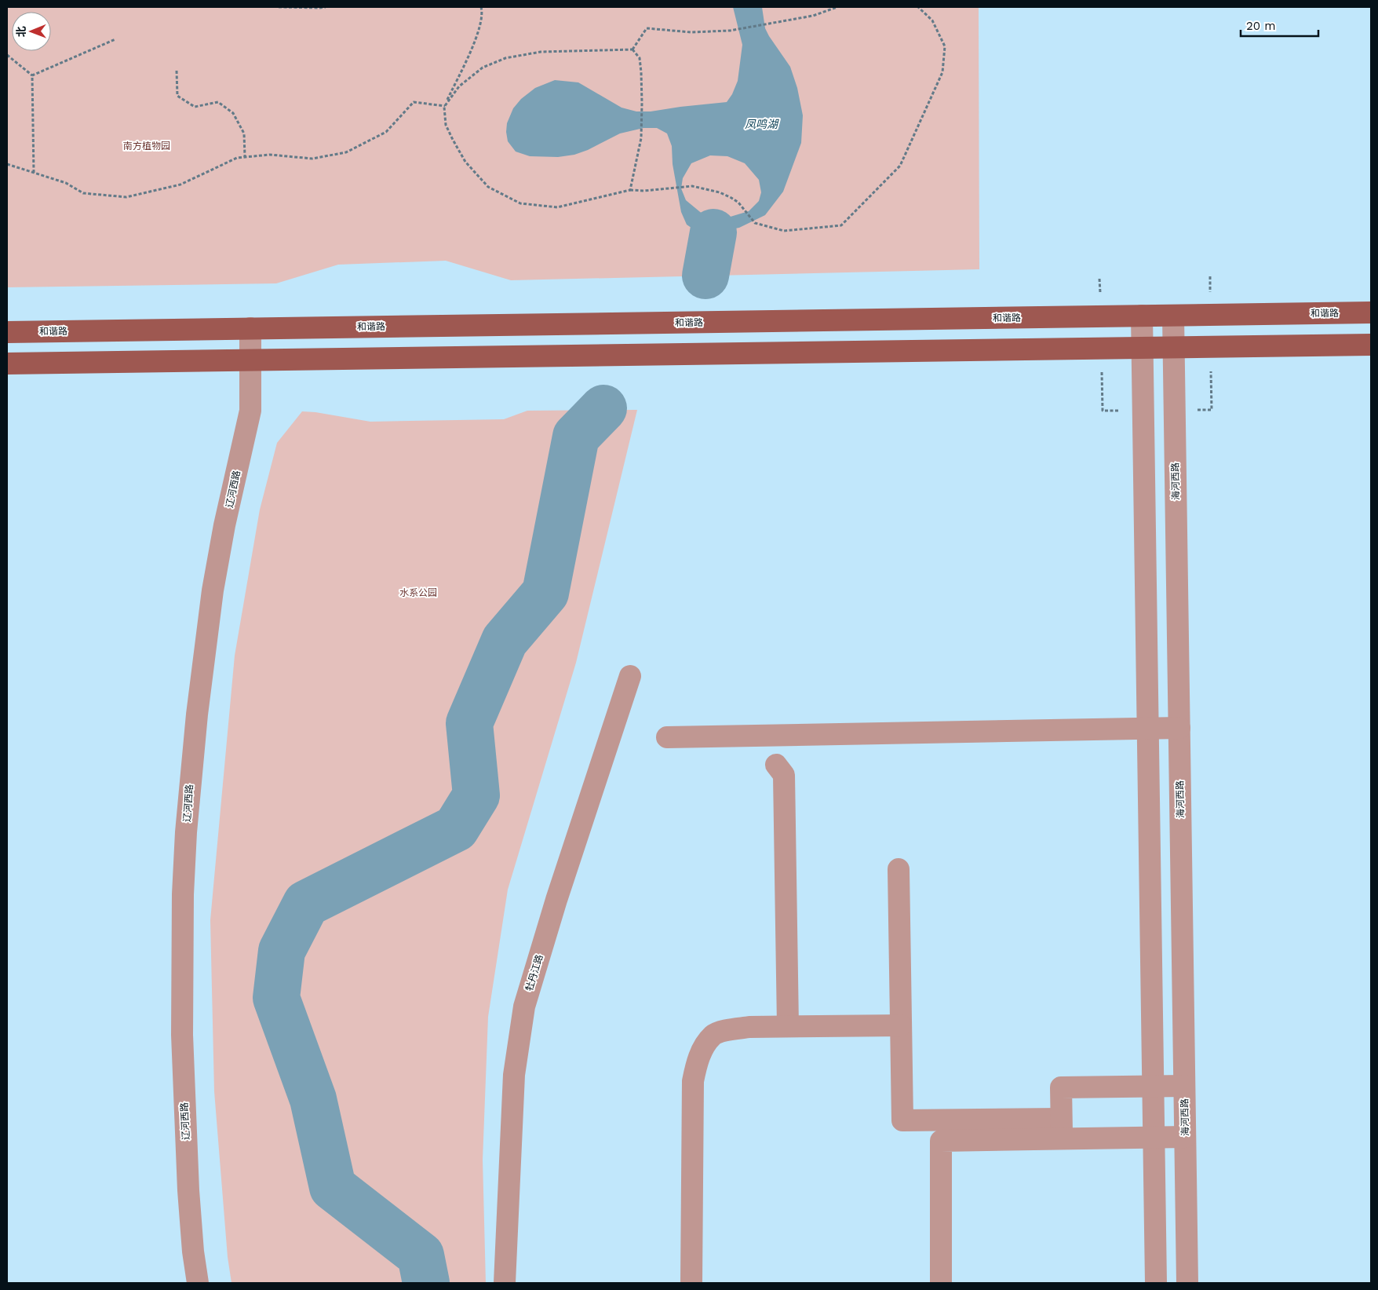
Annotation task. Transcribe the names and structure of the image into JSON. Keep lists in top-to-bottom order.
{
  "streets": {
    "main road": ["和谐路"],
    "street": ["海河西路", "辽河西路", "牡丹江路"]
  },
  "crossings": [
    ["和谐路", "海河西路"],
    ["和谐路", "辽河西路"]
  ],
  "water": ["凤鸣湖"],
  "parks": ["南方植物园", "水系公园"],
  "scale_bar": "20 m",
  "north": "left"
}
